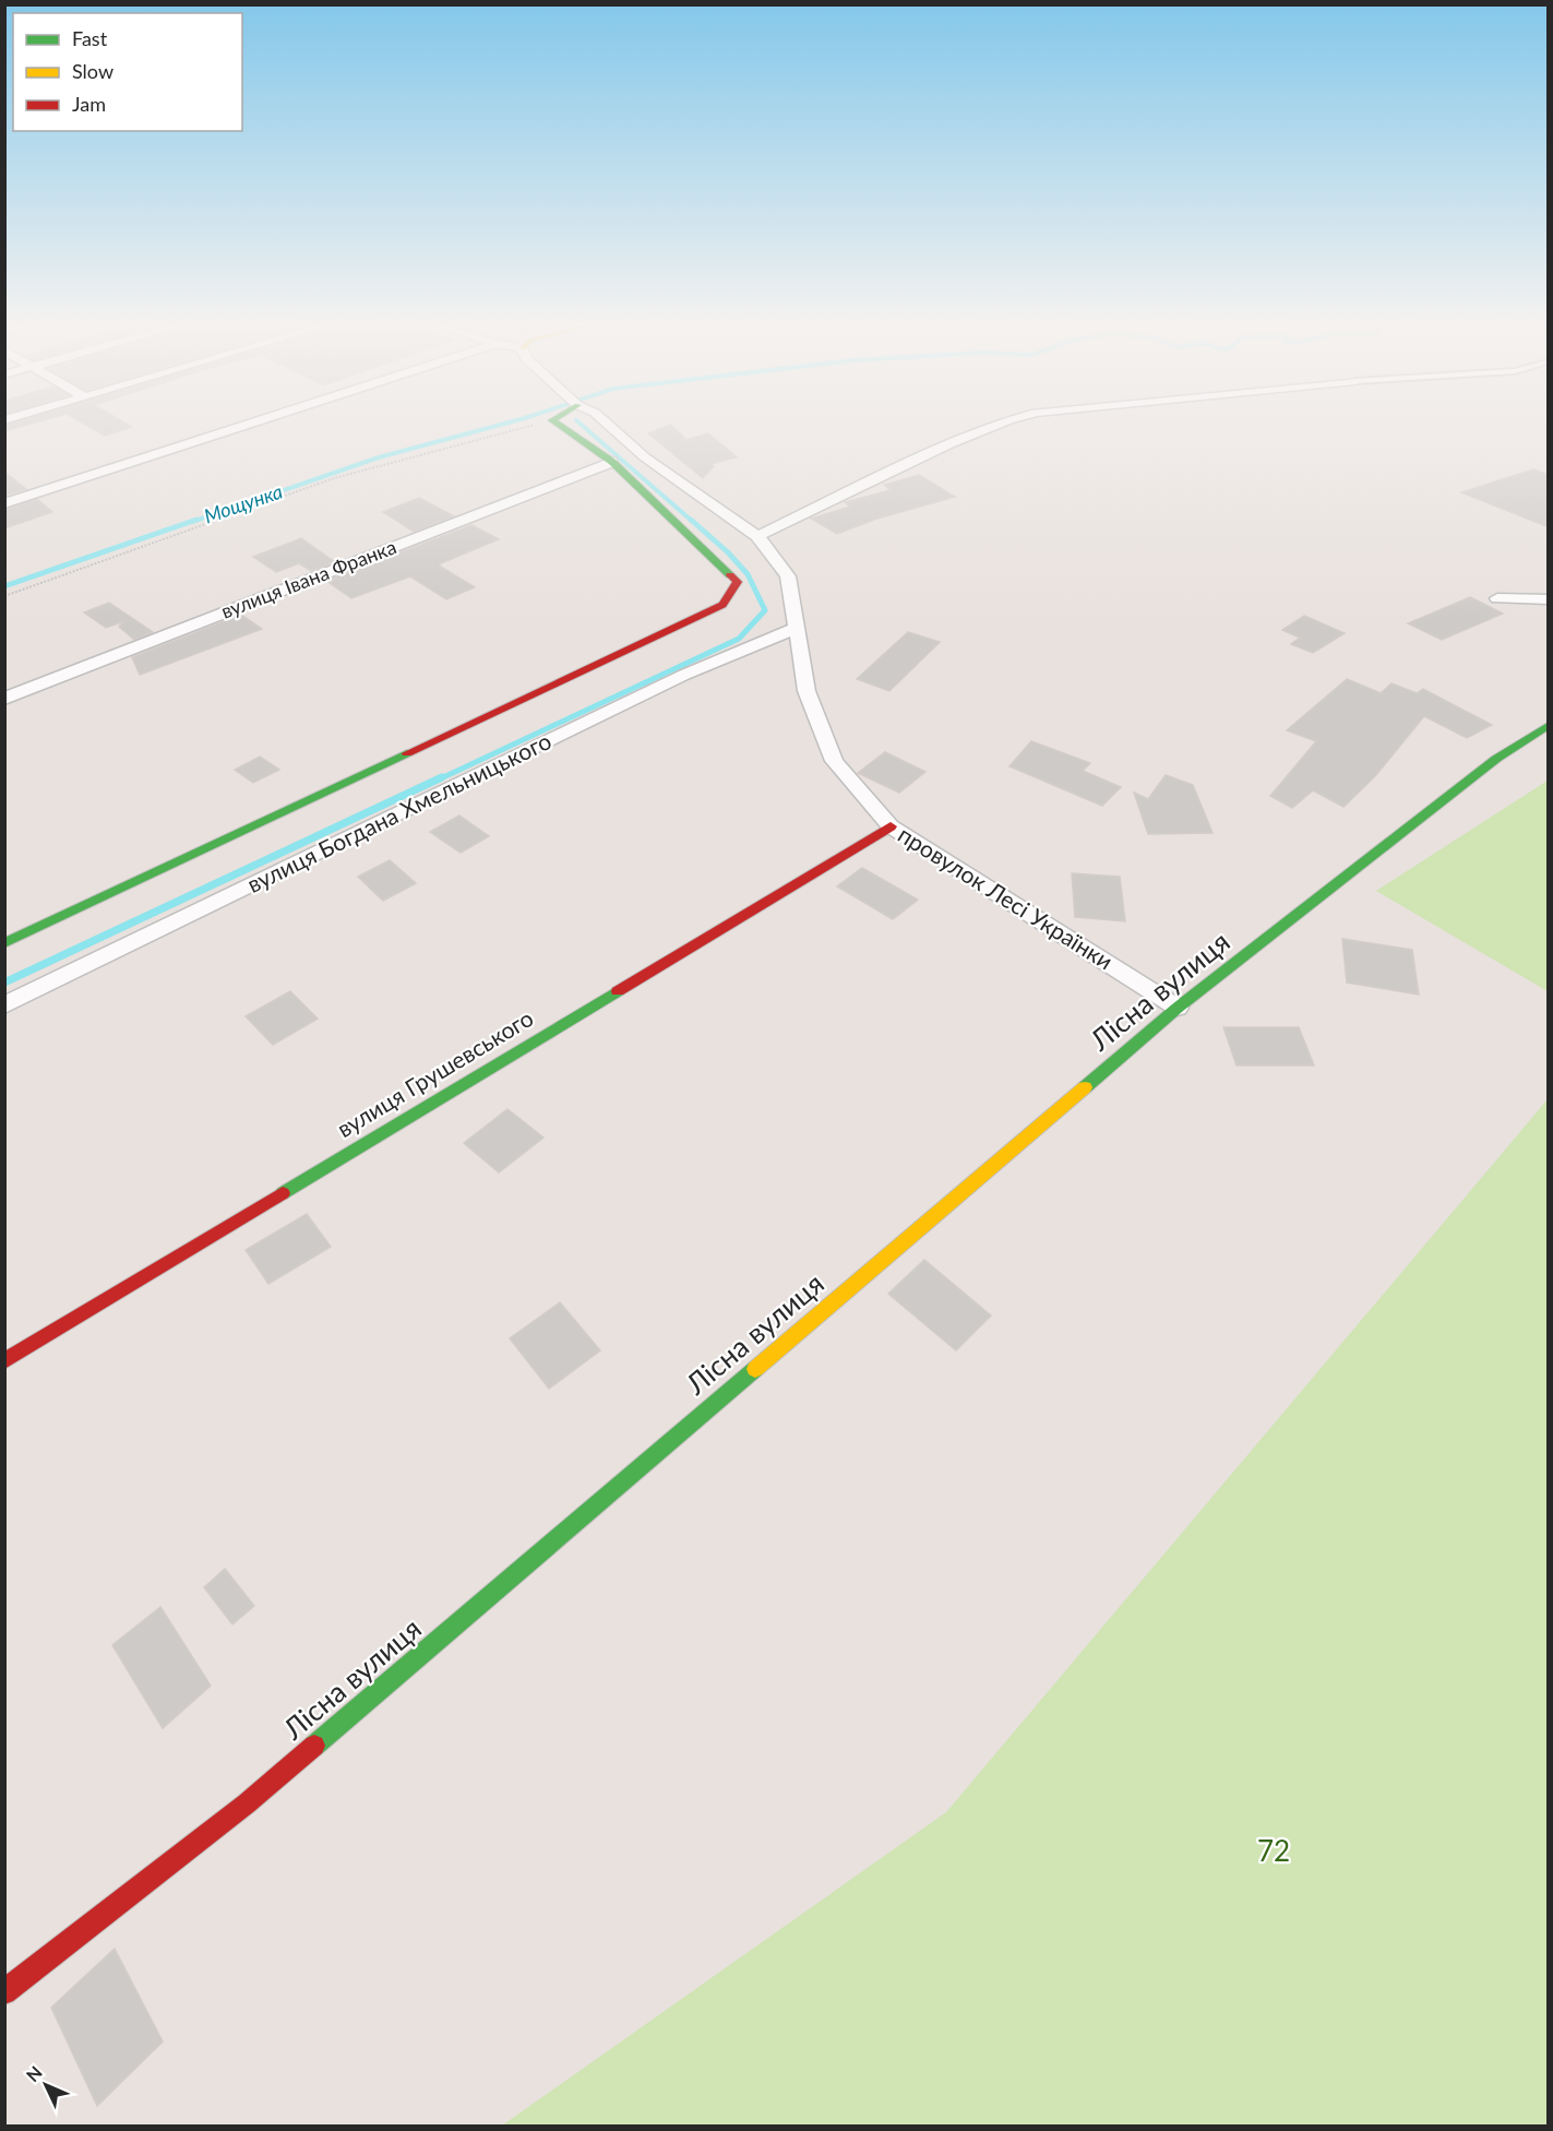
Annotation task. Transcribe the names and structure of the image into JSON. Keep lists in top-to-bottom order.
{
  "streets": {
    "street": [
      "вулиця Івана Франка",
      "вулиця Богдана Хмельницького",
      "провулок Лесі Українки",
      "Лісна вулиця",
      "вулиця Грушевського"
    ]
  },
  "crossings": [
    ["вулиця Богдана Хмельницького", "провулок Лесі Українки"],
    ["провулок Лесі Українки", "Лісна вулиця"],
    ["провулок Лесі Українки", "вулиця Грушевського"]
  ],
  "water": ["Мощунка"],
  "parks": ["72"],
  "legend": ["Fast", "Slow", "Jam"],
  "north": "top left"
}
